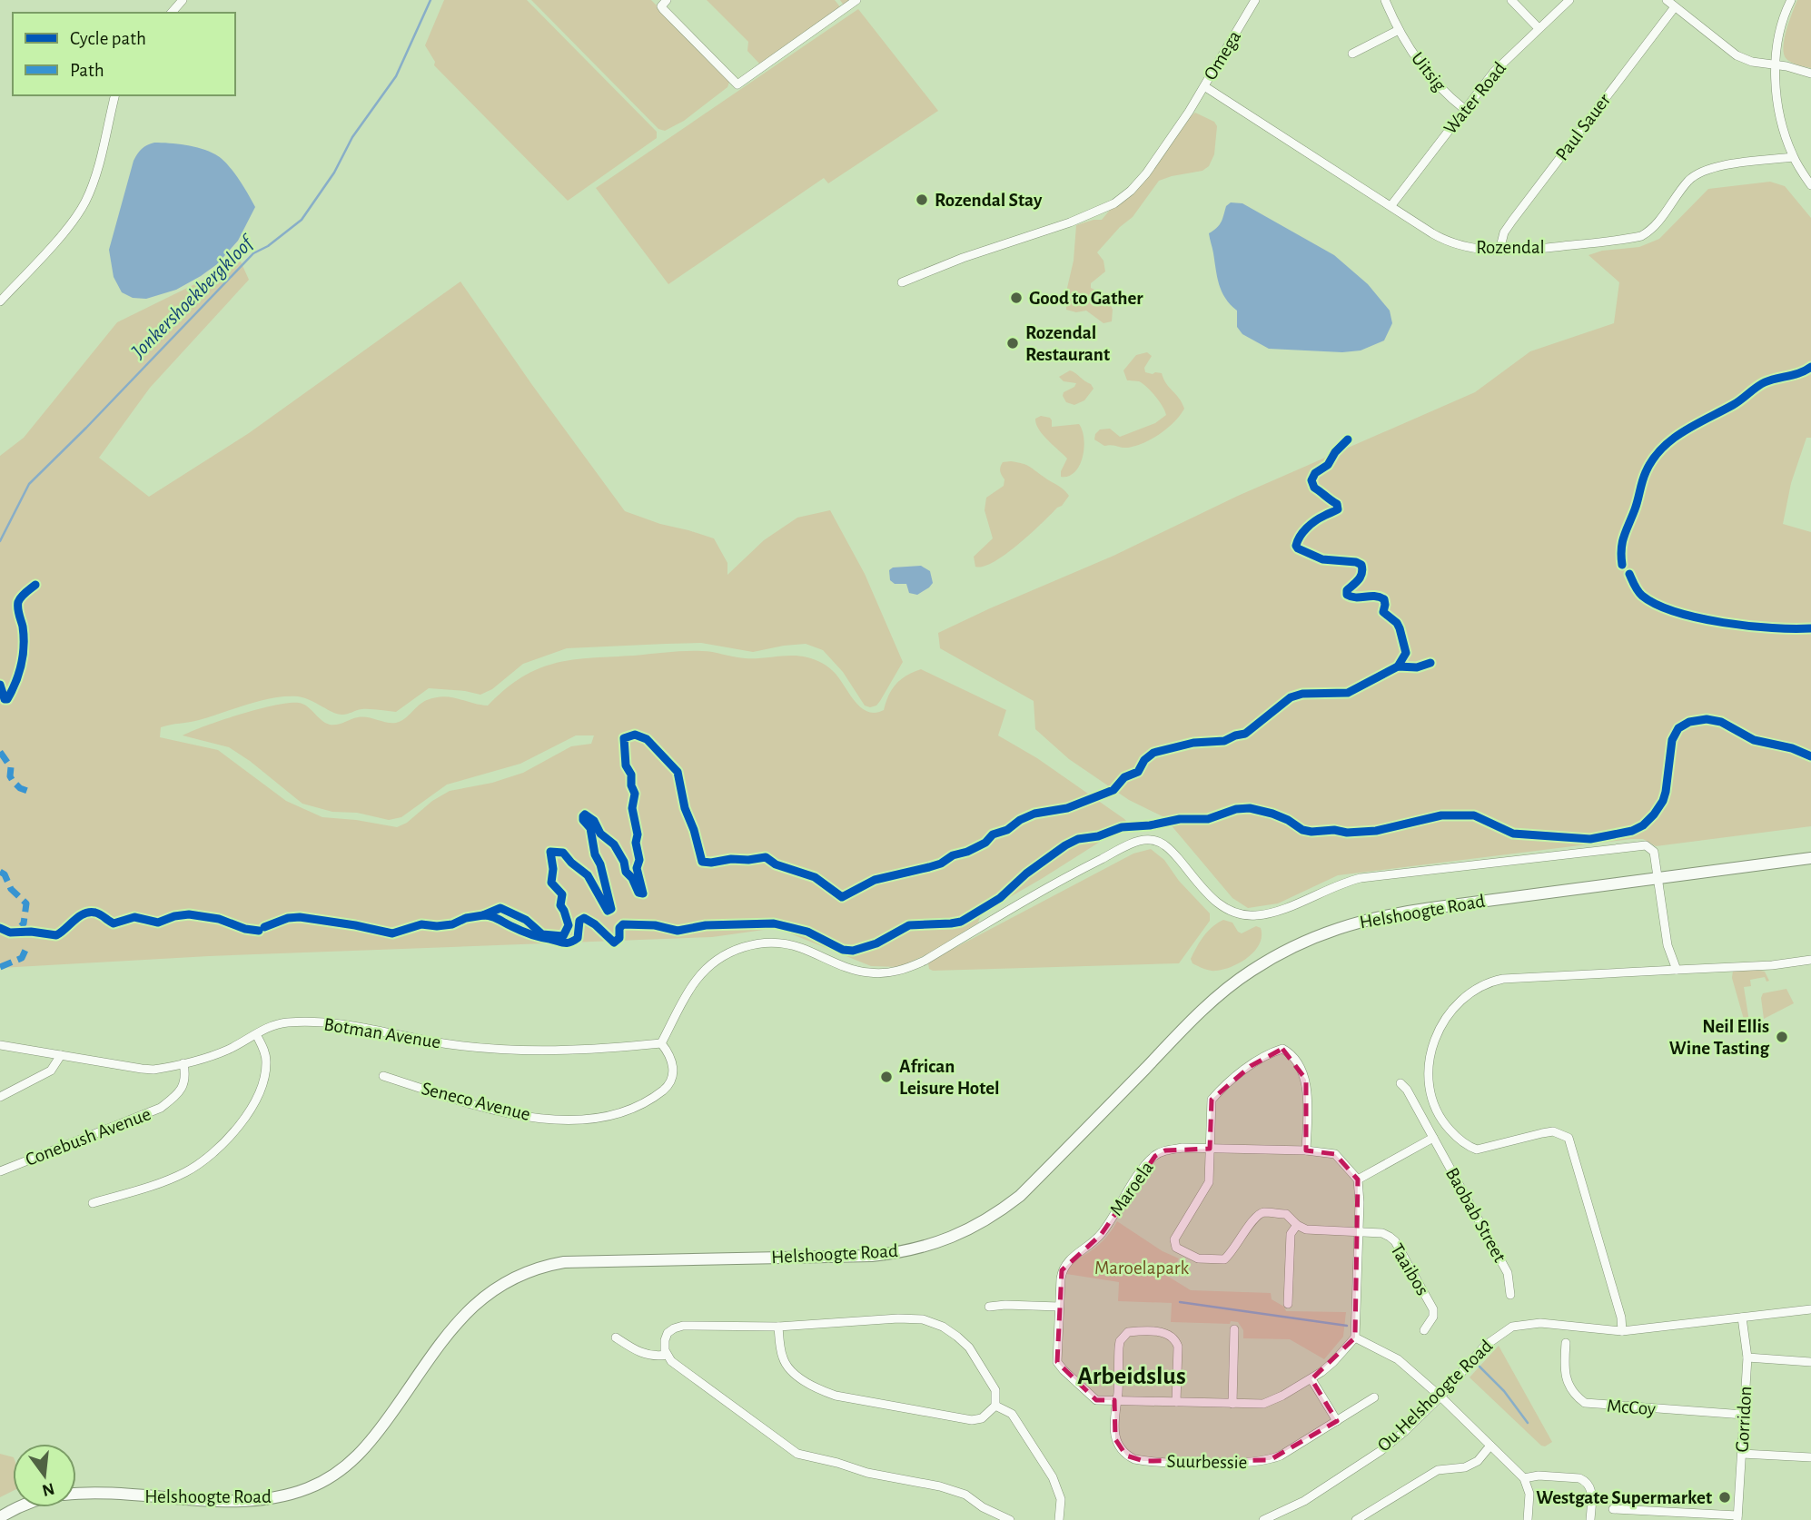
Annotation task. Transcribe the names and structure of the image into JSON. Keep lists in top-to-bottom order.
{
  "streets": {
    "main road": ["Helshoogte Road"],
    "street": [
      "Omega",
      "Uitsig",
      "Water Road",
      "Paul Sauer",
      "Rozendal",
      "Botman Avenue",
      "Seneco Avenue",
      "Conebush Avenue",
      "Maroela",
      "Baobab Street",
      "Taaibos",
      "Ou Helshoogte Road",
      "McCoy",
      "Gorridon",
      "Suurbessie"
    ]
  },
  "crossings": [
    ["Omega", "Rozendal"],
    ["Uitsig", "Water Road"],
    ["Water Road", "Rozendal"],
    ["Paul Sauer", "Rozendal"],
    ["Botman Avenue", "Seneco Avenue"],
    ["Botman Avenue", "Conebush Avenue"],
    ["Maroela", "Suurbessie"],
    ["Ou Helshoogte Road", "Gorridon"],
    ["McCoy", "Gorridon"]
  ],
  "districts": ["Arbeidslus"],
  "water": ["Jonkershoekbergkloof"],
  "parks": ["Maroelapark"],
  "places": [
    "Rozendal Stay",
    "Good to Gather",
    "Rozendal Restaurant",
    "Neil Ellis Wine Tasting",
    "African Leisure Hotel",
    "Westgate Supermarket"
  ],
  "legend": ["Cycle path", "Path"],
  "north": "bottom"
}
